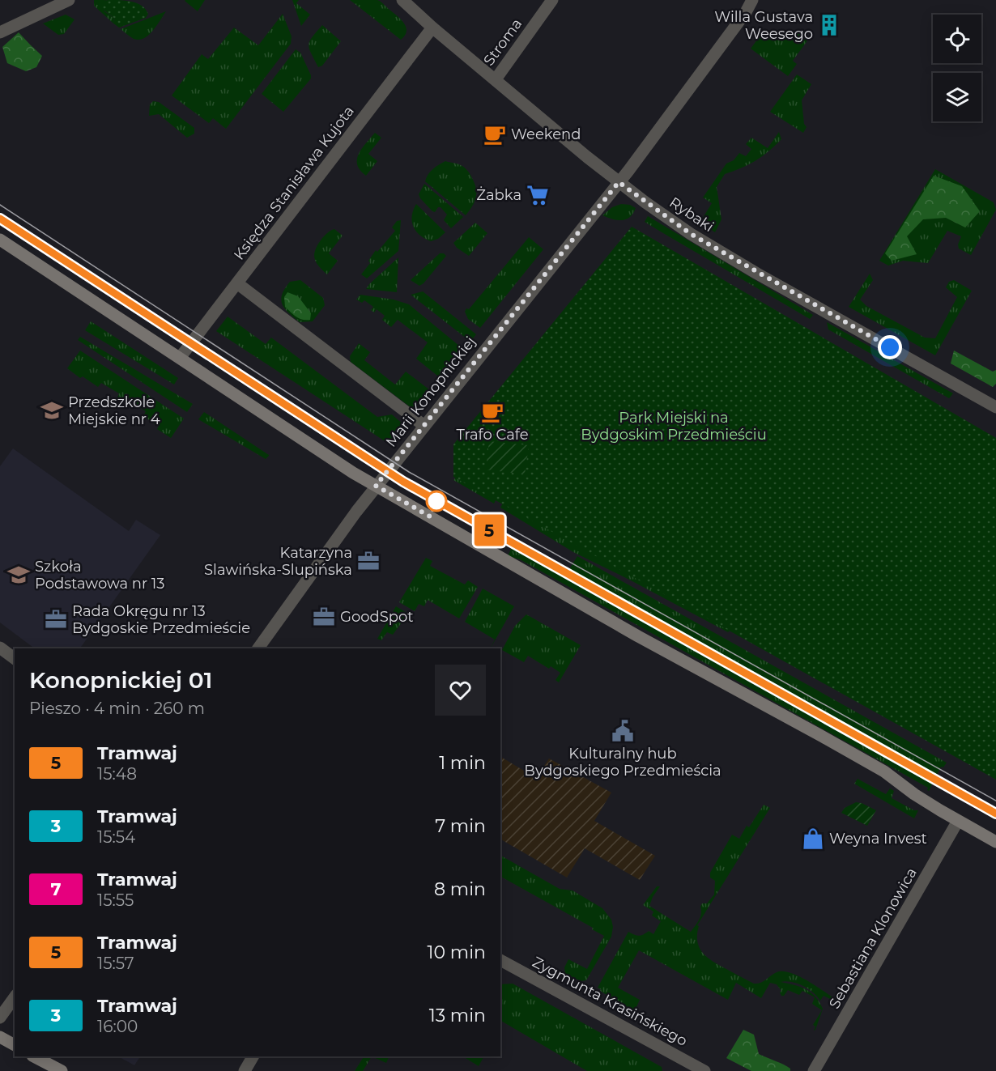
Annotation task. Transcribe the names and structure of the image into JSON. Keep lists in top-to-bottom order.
{
  "streets": {
    "street": [
      "Stroma",
      "Księdza Stanisława Kujota",
      "Rybaki",
      "Marii Konopnickiej",
      "Sebastiana Klonowica",
      "Zygmunta Krasińskiego"
    ]
  },
  "crossings": [
    ["Stroma", "Rybaki"],
    ["Księdza Stanisława Kujota", "Rybaki"],
    ["Rybaki", "Marii Konopnickiej"]
  ],
  "parks": ["Park Miejski na Bydgoskim Przedmieściu"],
  "places": {
    "building": ["Willa Gustava Weesego"],
    "cafe": ["Weekend", "Trafo Cafe"],
    "supermarket": ["Żabka"],
    "school or university": ["Przedszkole Miejskie nr 4", "Szkoła Podstawowa nr 13"],
    "office": ["Katarzyna Slawińska-Slupińska", "GoodSpot", "Rada Okręgu nr 13 Bydgoskie Przedmieście"],
    "public building": ["Kulturalny hub Bydgoskiego Przedmieścia"],
    "shop": ["Weyna Invest"]
  },
  "lines": ["tram line 5"],
  "page": {
    "on_map": "5",
    "heading": ["Konopnickiej 01", "Pieszo · 4 min · 260 m"],
    "list": [
      {
        "mark": "5",
        "name": "Tramwaj",
        "note": "15:48",
        "value": "1 min"
      },
      {
        "mark": "3",
        "name": "Tramwaj",
        "note": "15:54",
        "value": "7 min"
      },
      {
        "mark": "7",
        "name": "Tramwaj",
        "note": "15:55",
        "value": "8 min"
      },
      {
        "mark": "5",
        "name": "Tramwaj",
        "note": "15:57",
        "value": "10 min"
      },
      {
        "mark": "3",
        "name": "Tramwaj",
        "note": "16:00",
        "value": "13 min"
      }
    ]
  }
}
